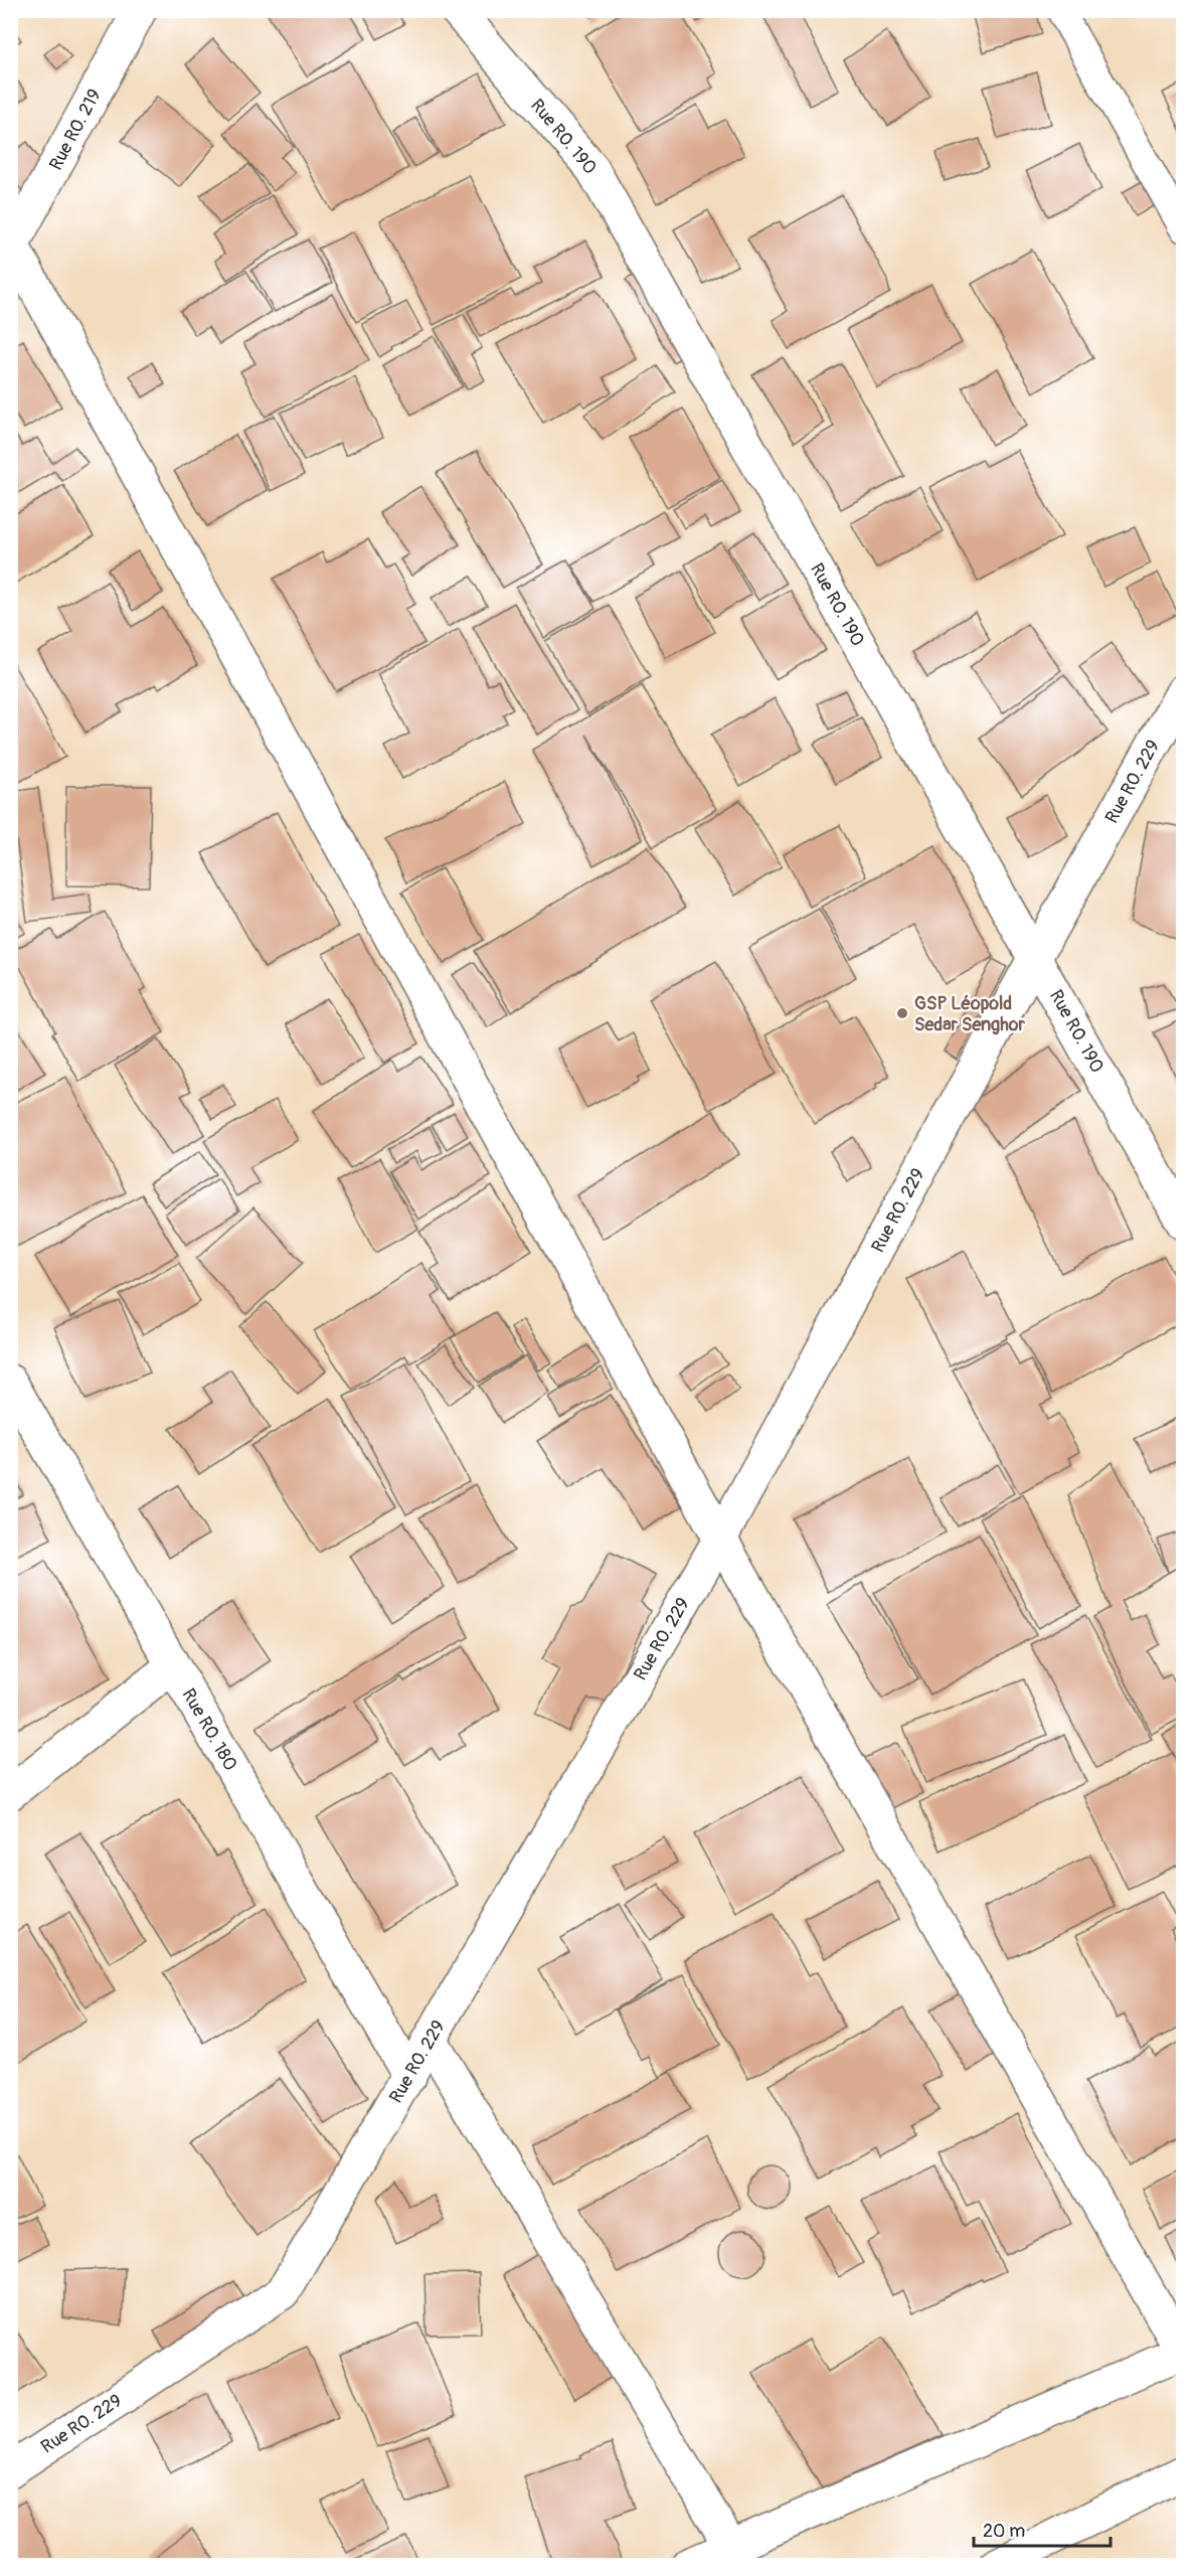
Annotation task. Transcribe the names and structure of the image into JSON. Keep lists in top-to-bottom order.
{
  "streets": {
    "street": [
      "Rue RO. 219",
      "Rue RO. 190",
      "Rue RO. 229",
      "Rue RO. 180"
    ]
  },
  "crossings": [
    ["Rue RO. 190", "Rue RO. 229"],
    ["Rue RO. 229", "Rue RO. 180"]
  ],
  "places": ["GSP Léopold Sedar Senghor"],
  "scale_bar": "20 m"
}
